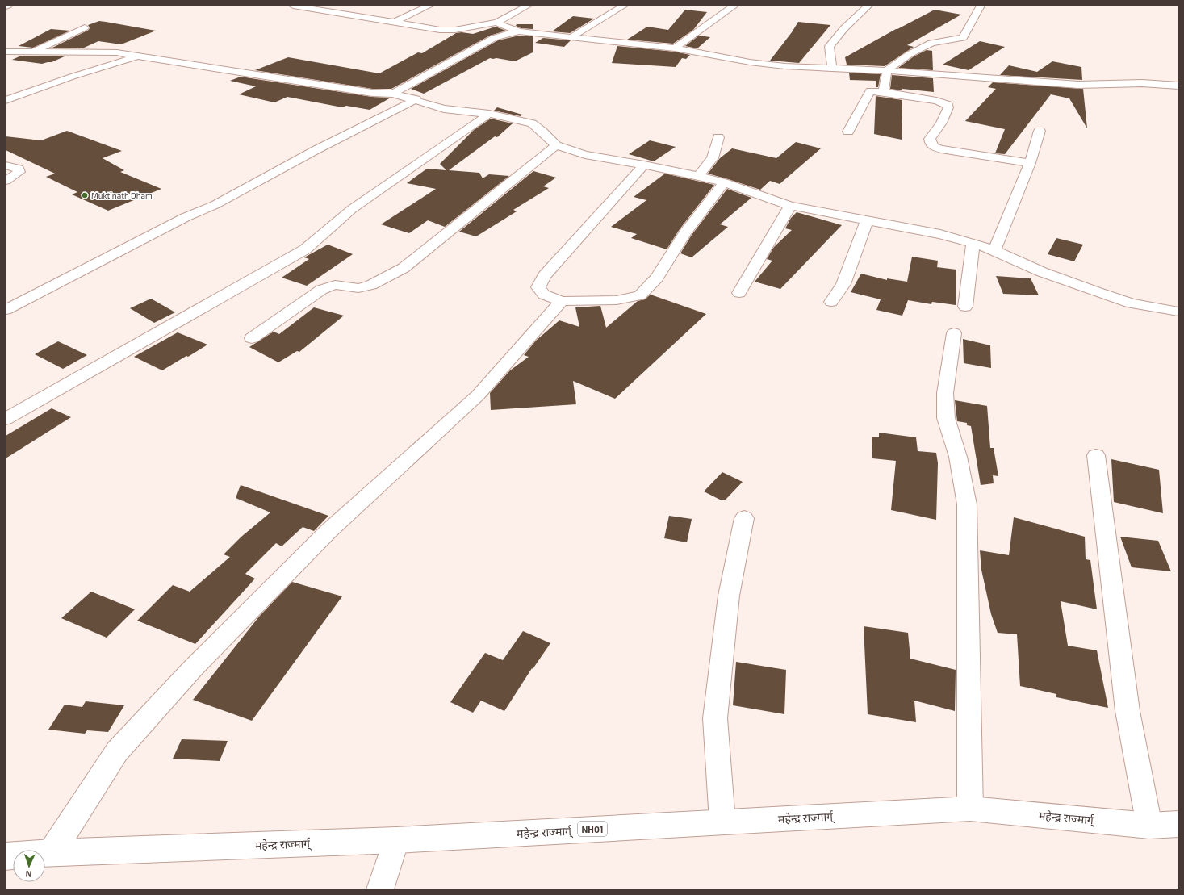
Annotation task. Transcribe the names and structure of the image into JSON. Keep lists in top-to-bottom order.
{
  "streets": {
    "main road": ["महेन्द्र राज्मार्ग्", "NH01"]
  },
  "places": ["Muktinath Dham"],
  "north": "bottom"
}
